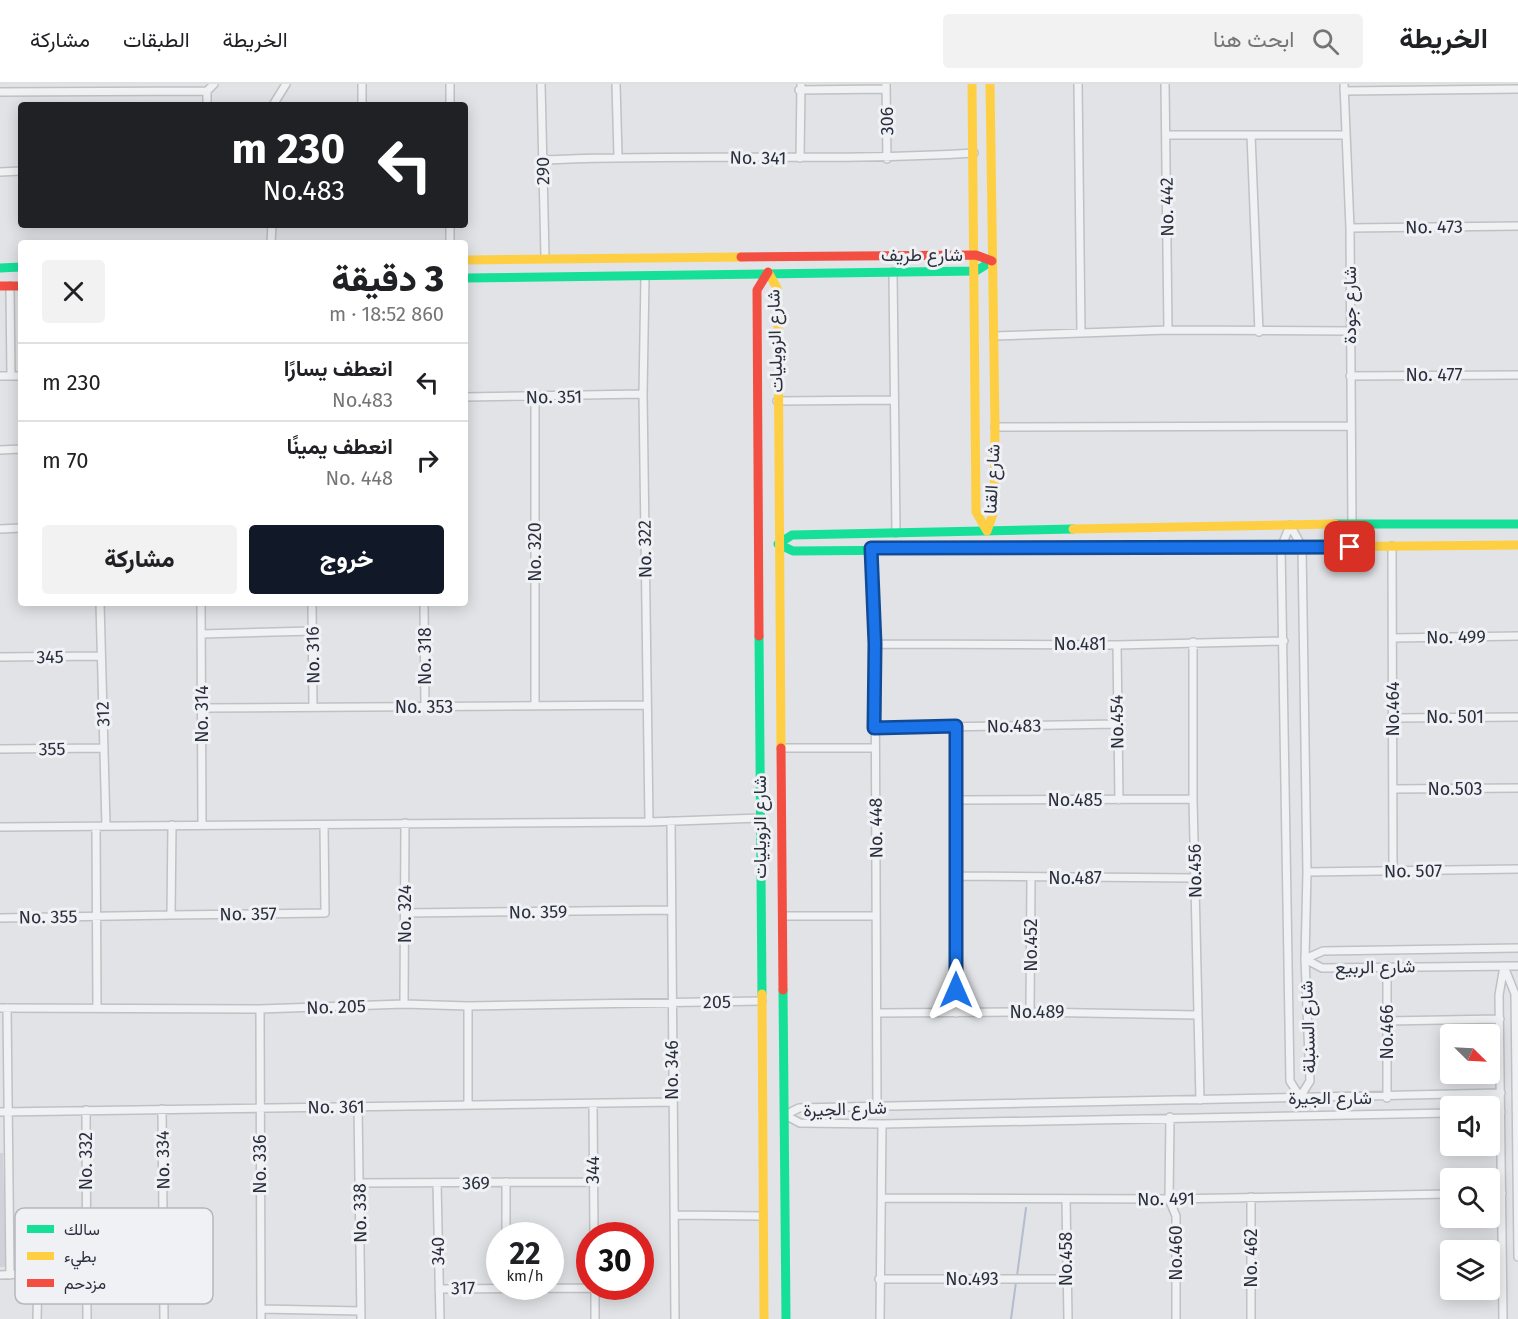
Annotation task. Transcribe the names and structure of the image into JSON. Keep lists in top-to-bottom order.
{
  "streets": {
    "street": [
      "306",
      "No. 341",
      "290",
      "No. 442",
      "No. 473",
      "شارع طريف",
      "شارع جودة",
      "شارع الزويليات",
      "No. 477",
      "No. 351",
      "شارع القنا",
      "No. 322",
      "No. 320",
      "No. 499",
      "No.481",
      "No. 316",
      "No. 318",
      "345",
      "No. 353",
      "No.464",
      "312",
      "No. 314",
      "No. 501",
      "No.454",
      "No.483",
      "355",
      "No.503",
      "No.485",
      "No. 448",
      "No.456",
      "No. 507",
      "No.487",
      "No. 359",
      "No. 357",
      "No. 324",
      "No. 355",
      "No.452",
      "شارع الربيع",
      "205",
      "No. 205",
      "No.489",
      "شارع السنبلة",
      "No.466",
      "No. 346",
      "شارع الجيرة",
      "No. 361",
      "No. 334",
      "No. 332",
      "No. 336",
      "344",
      "369",
      "No. 491",
      "No. 338",
      "340",
      "No.460",
      "No. 462",
      "No.458",
      "No.493",
      "317"
    ]
  },
  "crossings": [
    ["306", "No. 341"],
    ["No. 341", "290"],
    ["No. 341", "شارع القنا"],
    ["290", "شارع طريف"],
    ["No. 473", "شارع جودة"],
    ["شارع طريف", "شارع الزويليات"],
    ["شارع طريف", "شارع القنا"],
    ["شارع طريف", "No. 322"],
    ["شارع جودة", "No. 477"],
    ["شارع الزويليات", "205"],
    ["شارع الزويليات", "شارع الجيرة"],
    ["No. 351", "No. 322"],
    ["No. 351", "No. 320"],
    ["No. 322", "No. 353"],
    ["No. 320", "No. 353"],
    ["No. 499", "No.464"],
    ["No.481", "No.454"],
    ["No.481", "No. 448"],
    ["No.481", "No.456"],
    ["No.481", "شارع السنبلة"],
    ["No. 316", "No. 353"],
    ["No. 318", "No. 353"],
    ["345", "312"],
    ["No. 353", "No. 314"],
    ["No.464", "No. 501"],
    ["No.464", "No.503"],
    ["No.464", "No. 507"],
    ["312", "355"],
    ["No.454", "No.483"],
    ["No.454", "No.485"],
    ["No.483", "No. 448"],
    ["No.485", "No.456"],
    ["No. 448", "No.489"],
    ["No. 448", "شارع الجيرة"],
    ["No.456", "No.487"],
    ["No.456", "No.489"],
    ["No.456", "شارع الجيرة"],
    ["No. 507", "شارع السنبلة"],
    ["No.487", "No.452"],
    ["No. 359", "No. 324"],
    ["No. 359", "No. 346"],
    ["No. 357", "No. 355"],
    ["No. 324", "No. 205"],
    ["No.452", "No.489"],
    ["شارع الربيع", "شارع السنبلة"],
    ["شارع الربيع", "No.466"],
    ["205", "No. 205"],
    ["205", "No. 346"],
    ["No. 205", "No. 346"],
    ["No. 205", "No. 336"],
    ["شارع السنبلة", "شارع الجيرة"],
    ["No.466", "شارع الجيرة"],
    ["No. 346", "No. 361"],
    ["شارع الجيرة", "No.460"],
    ["No. 361", "No. 334"],
    ["No. 361", "No. 332"],
    ["No. 361", "No. 336"],
    ["No. 361", "344"],
    ["No. 361", "No. 338"],
    ["344", "369"],
    ["369", "No. 338"],
    ["369", "340"],
    ["No. 491", "No.460"],
    ["No. 491", "No. 462"],
    ["No. 491", "No.458"],
    ["340", "317"],
    ["No.458", "No.493"]
  ],
  "legend": ["سالك", "بطيء", "مزدحم"],
  "north": "bottom right",
  "page": {
    "header": "الخريطة",
    "search": "ابحث هنا",
    "nav": ["الخريطة", "الطبقات", "مشاركة"],
    "turn": ["230 m", "No.483"],
    "heading": ["3 دقيقة", "860 m · 18:52"],
    "list": [
      {
        "name": "انعطف يسارًا",
        "note": "No.483",
        "value": "230 m"
      },
      {
        "name": "انعطف يمينًا",
        "note": "No. 448",
        "value": "70 m"
      }
    ],
    "buttons": ["خروج", "مشاركة"],
    "speed": "22 km/h",
    "limit": "30"
  }
}
